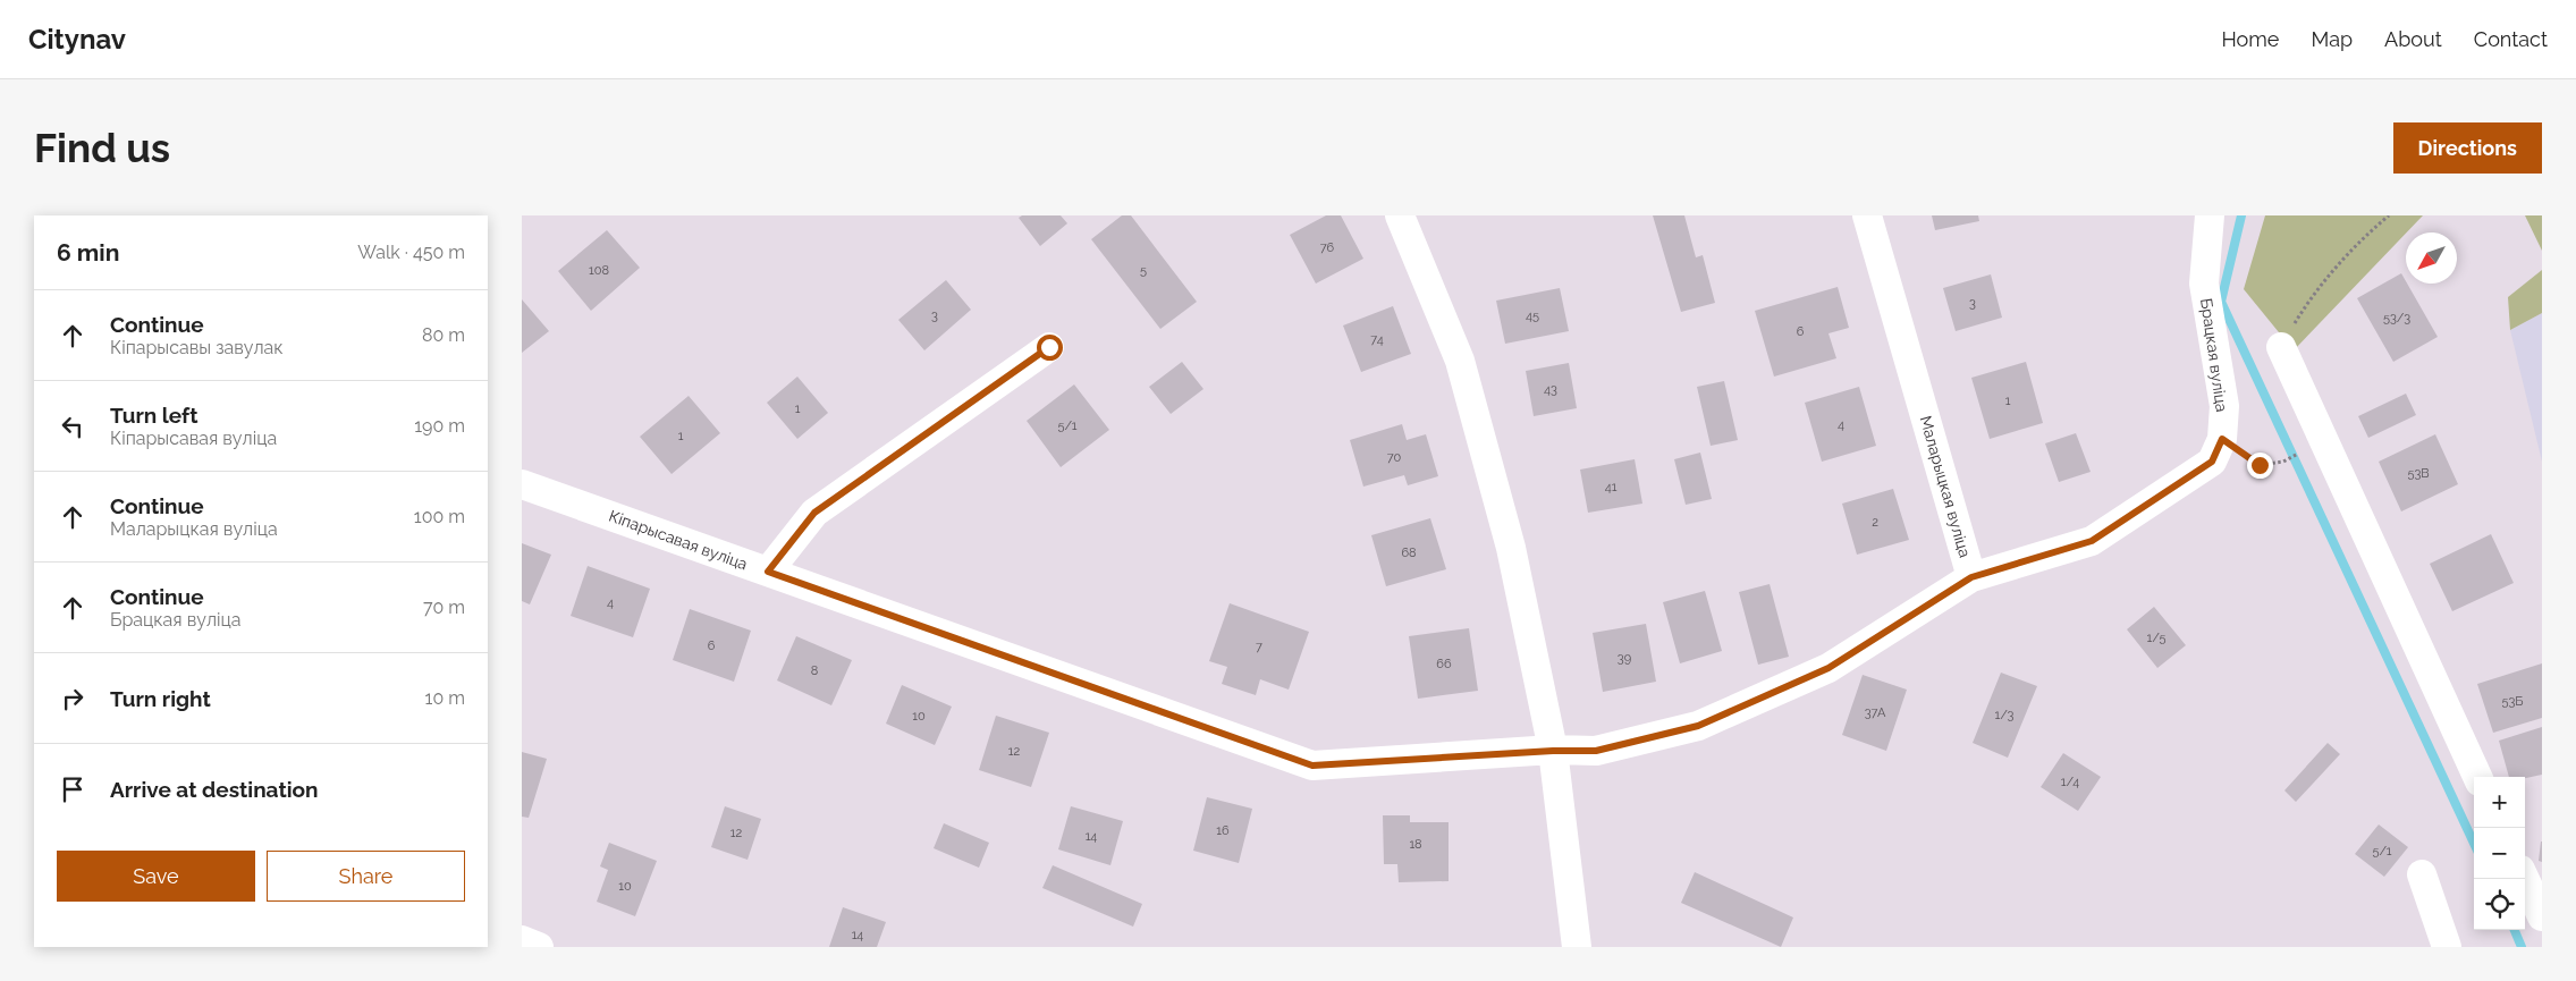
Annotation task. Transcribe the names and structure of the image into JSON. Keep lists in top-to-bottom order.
{
  "streets": {
    "street": ["Брацкая вуліца", "Маларыцкая вуліца", "Кіпарысавая вуліца"]
  },
  "crossings": [
    ["Брацкая вуліца", "Маларыцкая вуліца"],
    ["Маларыцкая вуліца", "Кіпарысавая вуліца"]
  ],
  "house_numbers": [
    "76",
    "108",
    "5",
    "3",
    "3",
    "45",
    "53/3",
    "6",
    "74",
    "43",
    "1",
    "1",
    "4",
    "5/1",
    "1",
    "70",
    "53В",
    "41",
    "2",
    "68",
    "4",
    "1/5",
    "6",
    "7",
    "39",
    "66",
    "8",
    "53Б",
    "37А",
    "1/3",
    "10",
    "12",
    "1/4",
    "16",
    "12",
    "14",
    "18",
    "5/1",
    "10",
    "14"
  ],
  "north": "bottom left",
  "page": {
    "header": "Citynav",
    "nav": [
      "Home",
      "Map",
      "About",
      "Contact"
    ],
    "buttons": [
      "Directions",
      ["Save", "Share"]
    ],
    "title": "Find us",
    "heading": ["6 min", "Walk · 450 m"],
    "list": [
      ["Continue", "Кіпарысавы завулак", "80 m"],
      ["Turn left", "Кіпарысавая вуліца", "190 m"],
      ["Continue", "Маларыцкая вуліца", "100 m"],
      ["Continue", "Брацкая вуліца", "70 m"],
      ["Turn right", "10 m"],
      "Arrive at destination"
    ],
    "map_buttons": ["+", "−"]
  }
}
